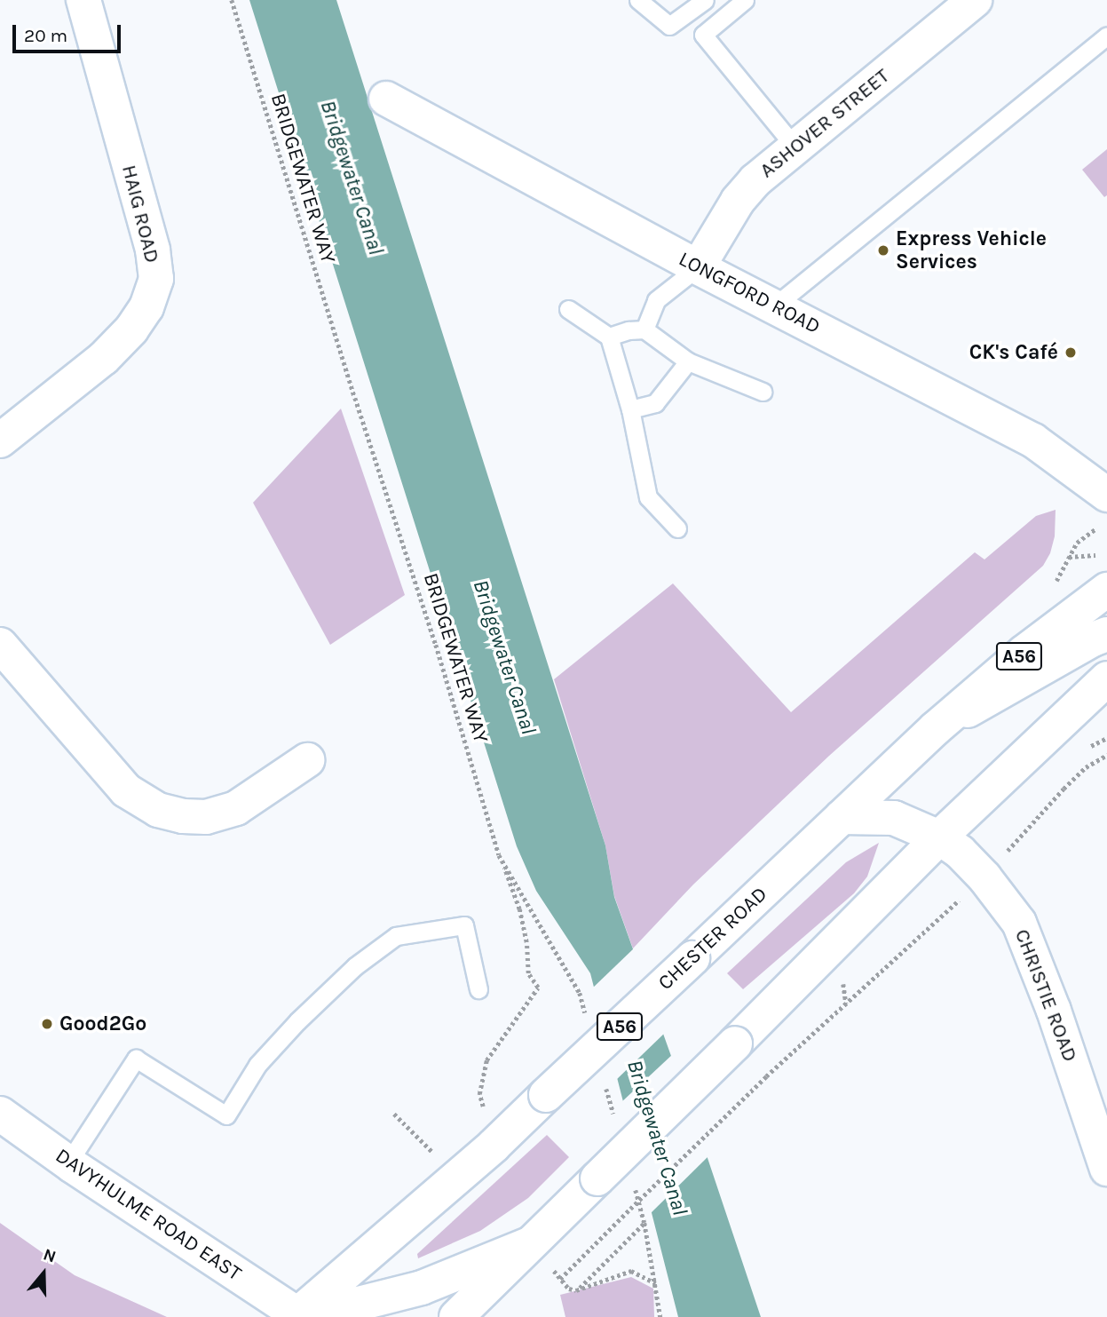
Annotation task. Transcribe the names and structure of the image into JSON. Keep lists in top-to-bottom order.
{
  "streets": {
    "main road": [
      "ASHOVER STREET",
      "HAIG ROAD",
      "LONGFORD ROAD",
      "A56",
      "CHESTER ROAD",
      "CHRISTIE ROAD",
      "DAVYHULME ROAD EAST"
    ],
    "path": ["BRIDGEWATER WAY"]
  },
  "crossings": [
    ["ASHOVER STREET", "LONGFORD ROAD"],
    ["CHESTER ROAD", "CHRISTIE ROAD"],
    ["CHESTER ROAD", "DAVYHULME ROAD EAST"]
  ],
  "water": ["Bridgewater Canal"],
  "places": ["Express Vehicle Services", "CK's Café", "Good2Go"],
  "scale_bar": "20 m",
  "north": "top"
}
